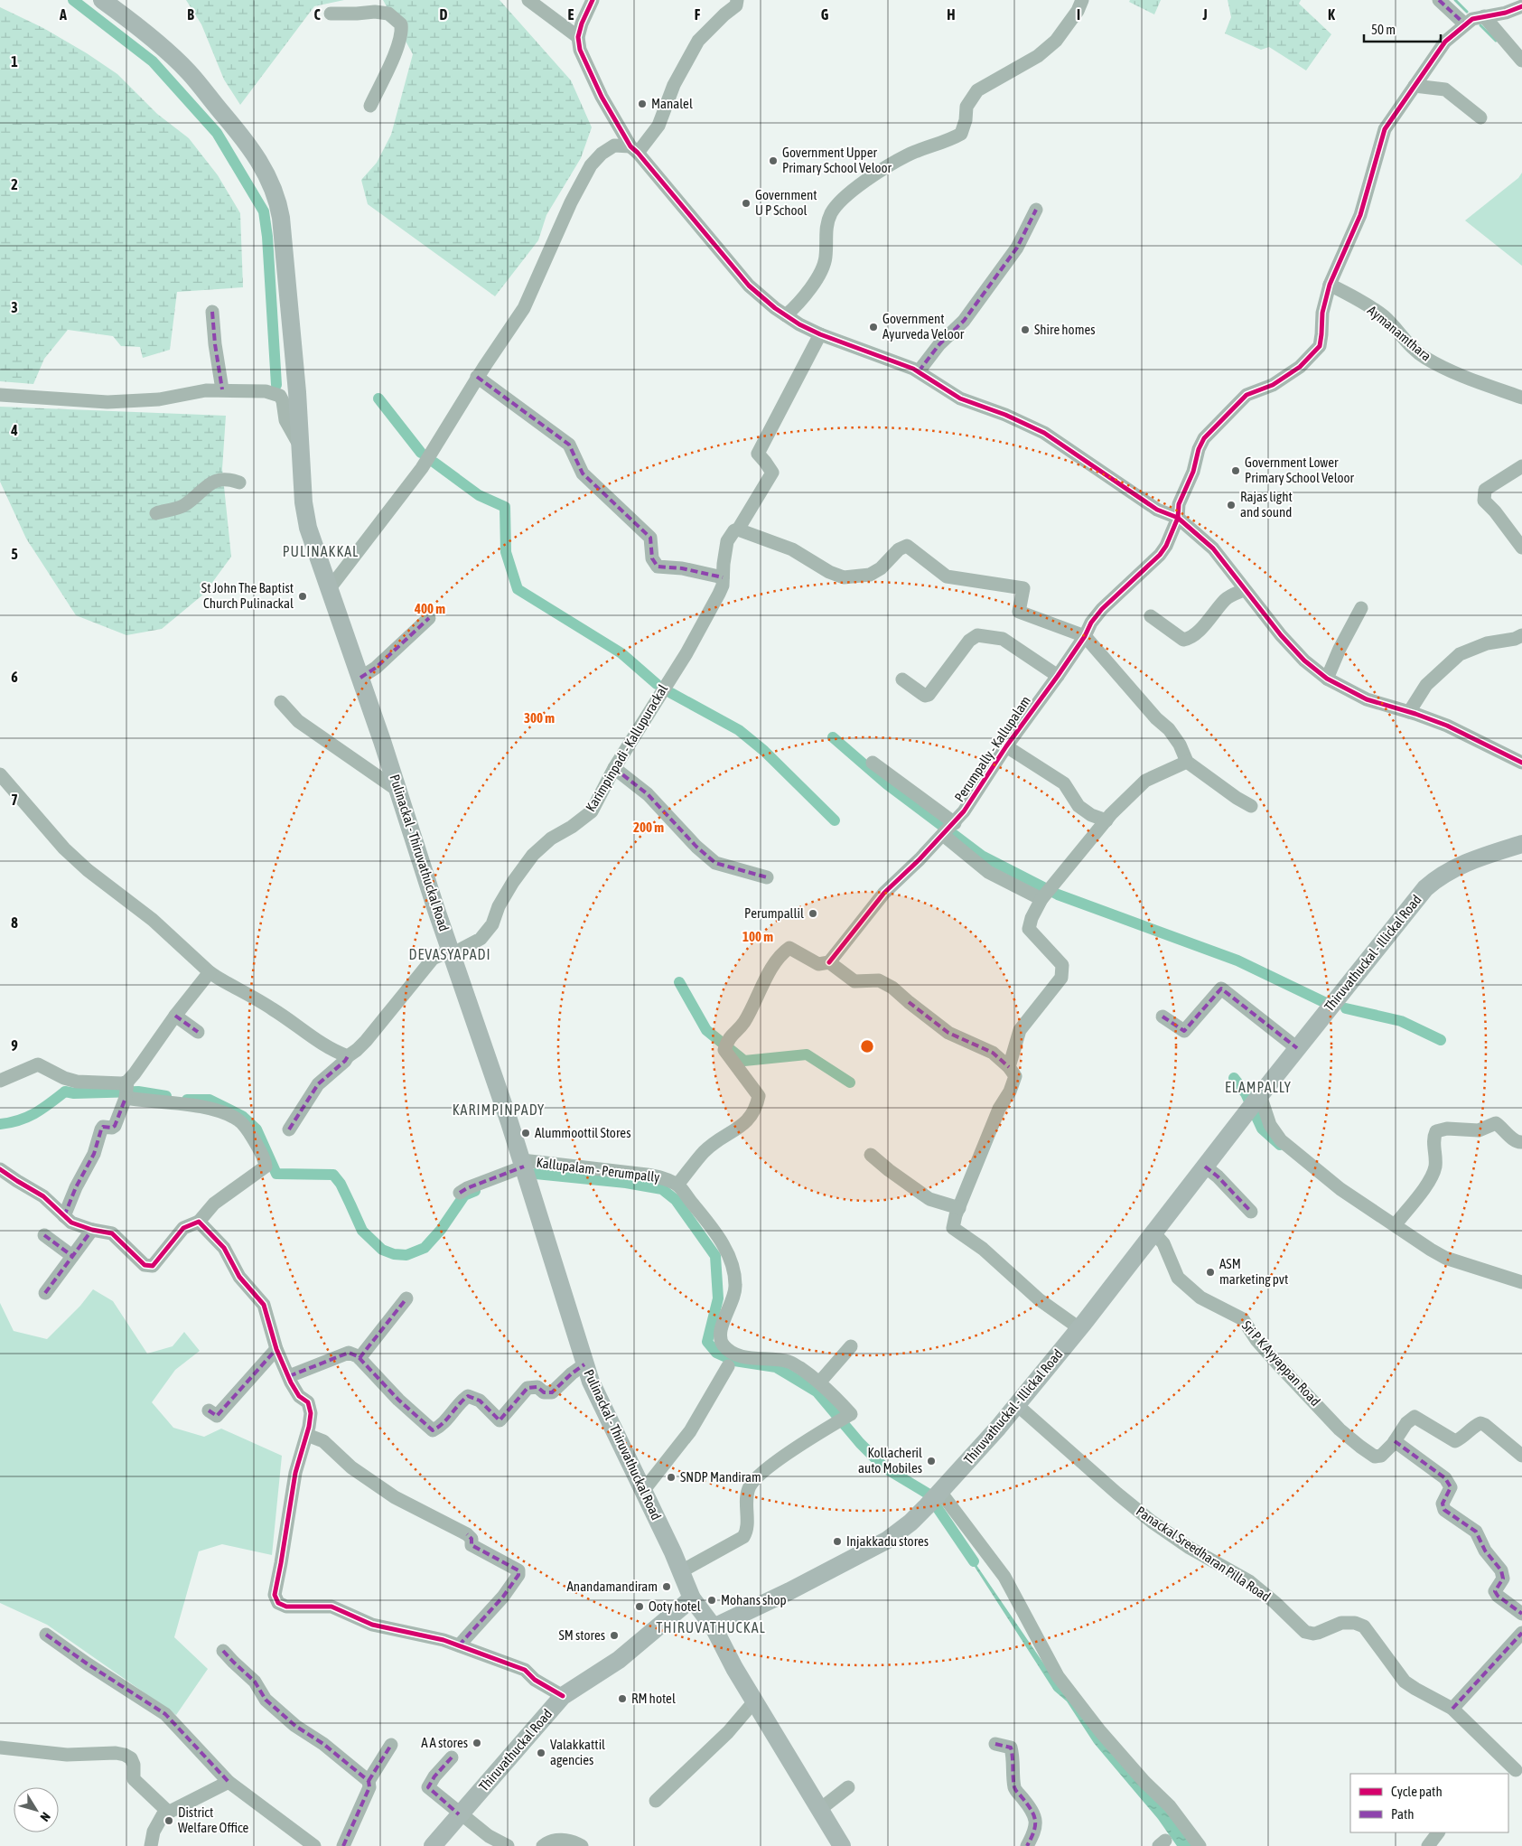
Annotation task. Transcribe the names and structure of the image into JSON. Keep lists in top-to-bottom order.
{
  "streets": {
    "main road": ["Pulinackal - Thiruvathuckal Road", "Thiruvathuckal - Illickal Road", "Thiruvathuckal Road"],
    "street": [
      "Aymanamthara",
      "Karimpinpadi - Kallupurackal",
      "Perumpally - Kallupalam",
      "Kallupalam - Perumpally",
      "Sri P K Ayyappan Road",
      "Panackal Sreedharan Pilla Road"
    ]
  },
  "crossings": [
    ["Aymanamthara", "Perumpally - Kallupalam"],
    ["Karimpinpadi - Kallupurackal", "Pulinackal - Thiruvathuckal Road"],
    ["Perumpally - Kallupalam", "Kallupalam - Perumpally"],
    ["Pulinackal - Thiruvathuckal Road", "Thiruvathuckal - Illickal Road"],
    ["Pulinackal - Thiruvathuckal Road", "Kallupalam - Perumpally"],
    ["Pulinackal - Thiruvathuckal Road", "Thiruvathuckal Road"],
    ["Thiruvathuckal - Illickal Road", "Sri P K Ayyappan Road"],
    ["Thiruvathuckal - Illickal Road", "Panackal Sreedharan Pilla Road"]
  ],
  "districts": [
    "PULINAKKAL",
    "DEVASYAPADI",
    "ELAMPALLY",
    "KARIMPINPADY",
    "THIRUVATHUCKAL"
  ],
  "places": [
    "Manalel",
    "Government Upper Primary School Veloor",
    "Government U P School",
    "Government Ayurveda Veloor",
    "Shire homes",
    "Government Lower Primary School Veloor",
    "Rajas light and sound",
    "St John The Baptist Church Pulinackal",
    "Perumpallil",
    "Alummoottil Stores",
    "ASM marketing pvt",
    "Kollacheril auto Mobiles",
    "SNDP Mandiram",
    "Injakkadu stores",
    "Anandamandiram",
    "Mohans shop",
    "Ooty hotel",
    "SM stores",
    "RM hotel",
    "A A stores",
    "Valakkattil agencies",
    "District Welfare Office"
  ],
  "legend": ["Cycle path", "Path"],
  "scale_bar": "50 m",
  "north": "bottom right",
  "grid": {
    "columns": [
      "A",
      "B",
      "C",
      "D",
      "E",
      "F",
      "G",
      "H",
      "I",
      "J",
      "K"
    ],
    "rows": [
      "1",
      "2",
      "3",
      "4",
      "5",
      "6",
      "7",
      "8",
      "9"
    ]
  },
  "rings": [
    "400 m",
    "300 m",
    "200 m",
    "100 m"
  ]
}
